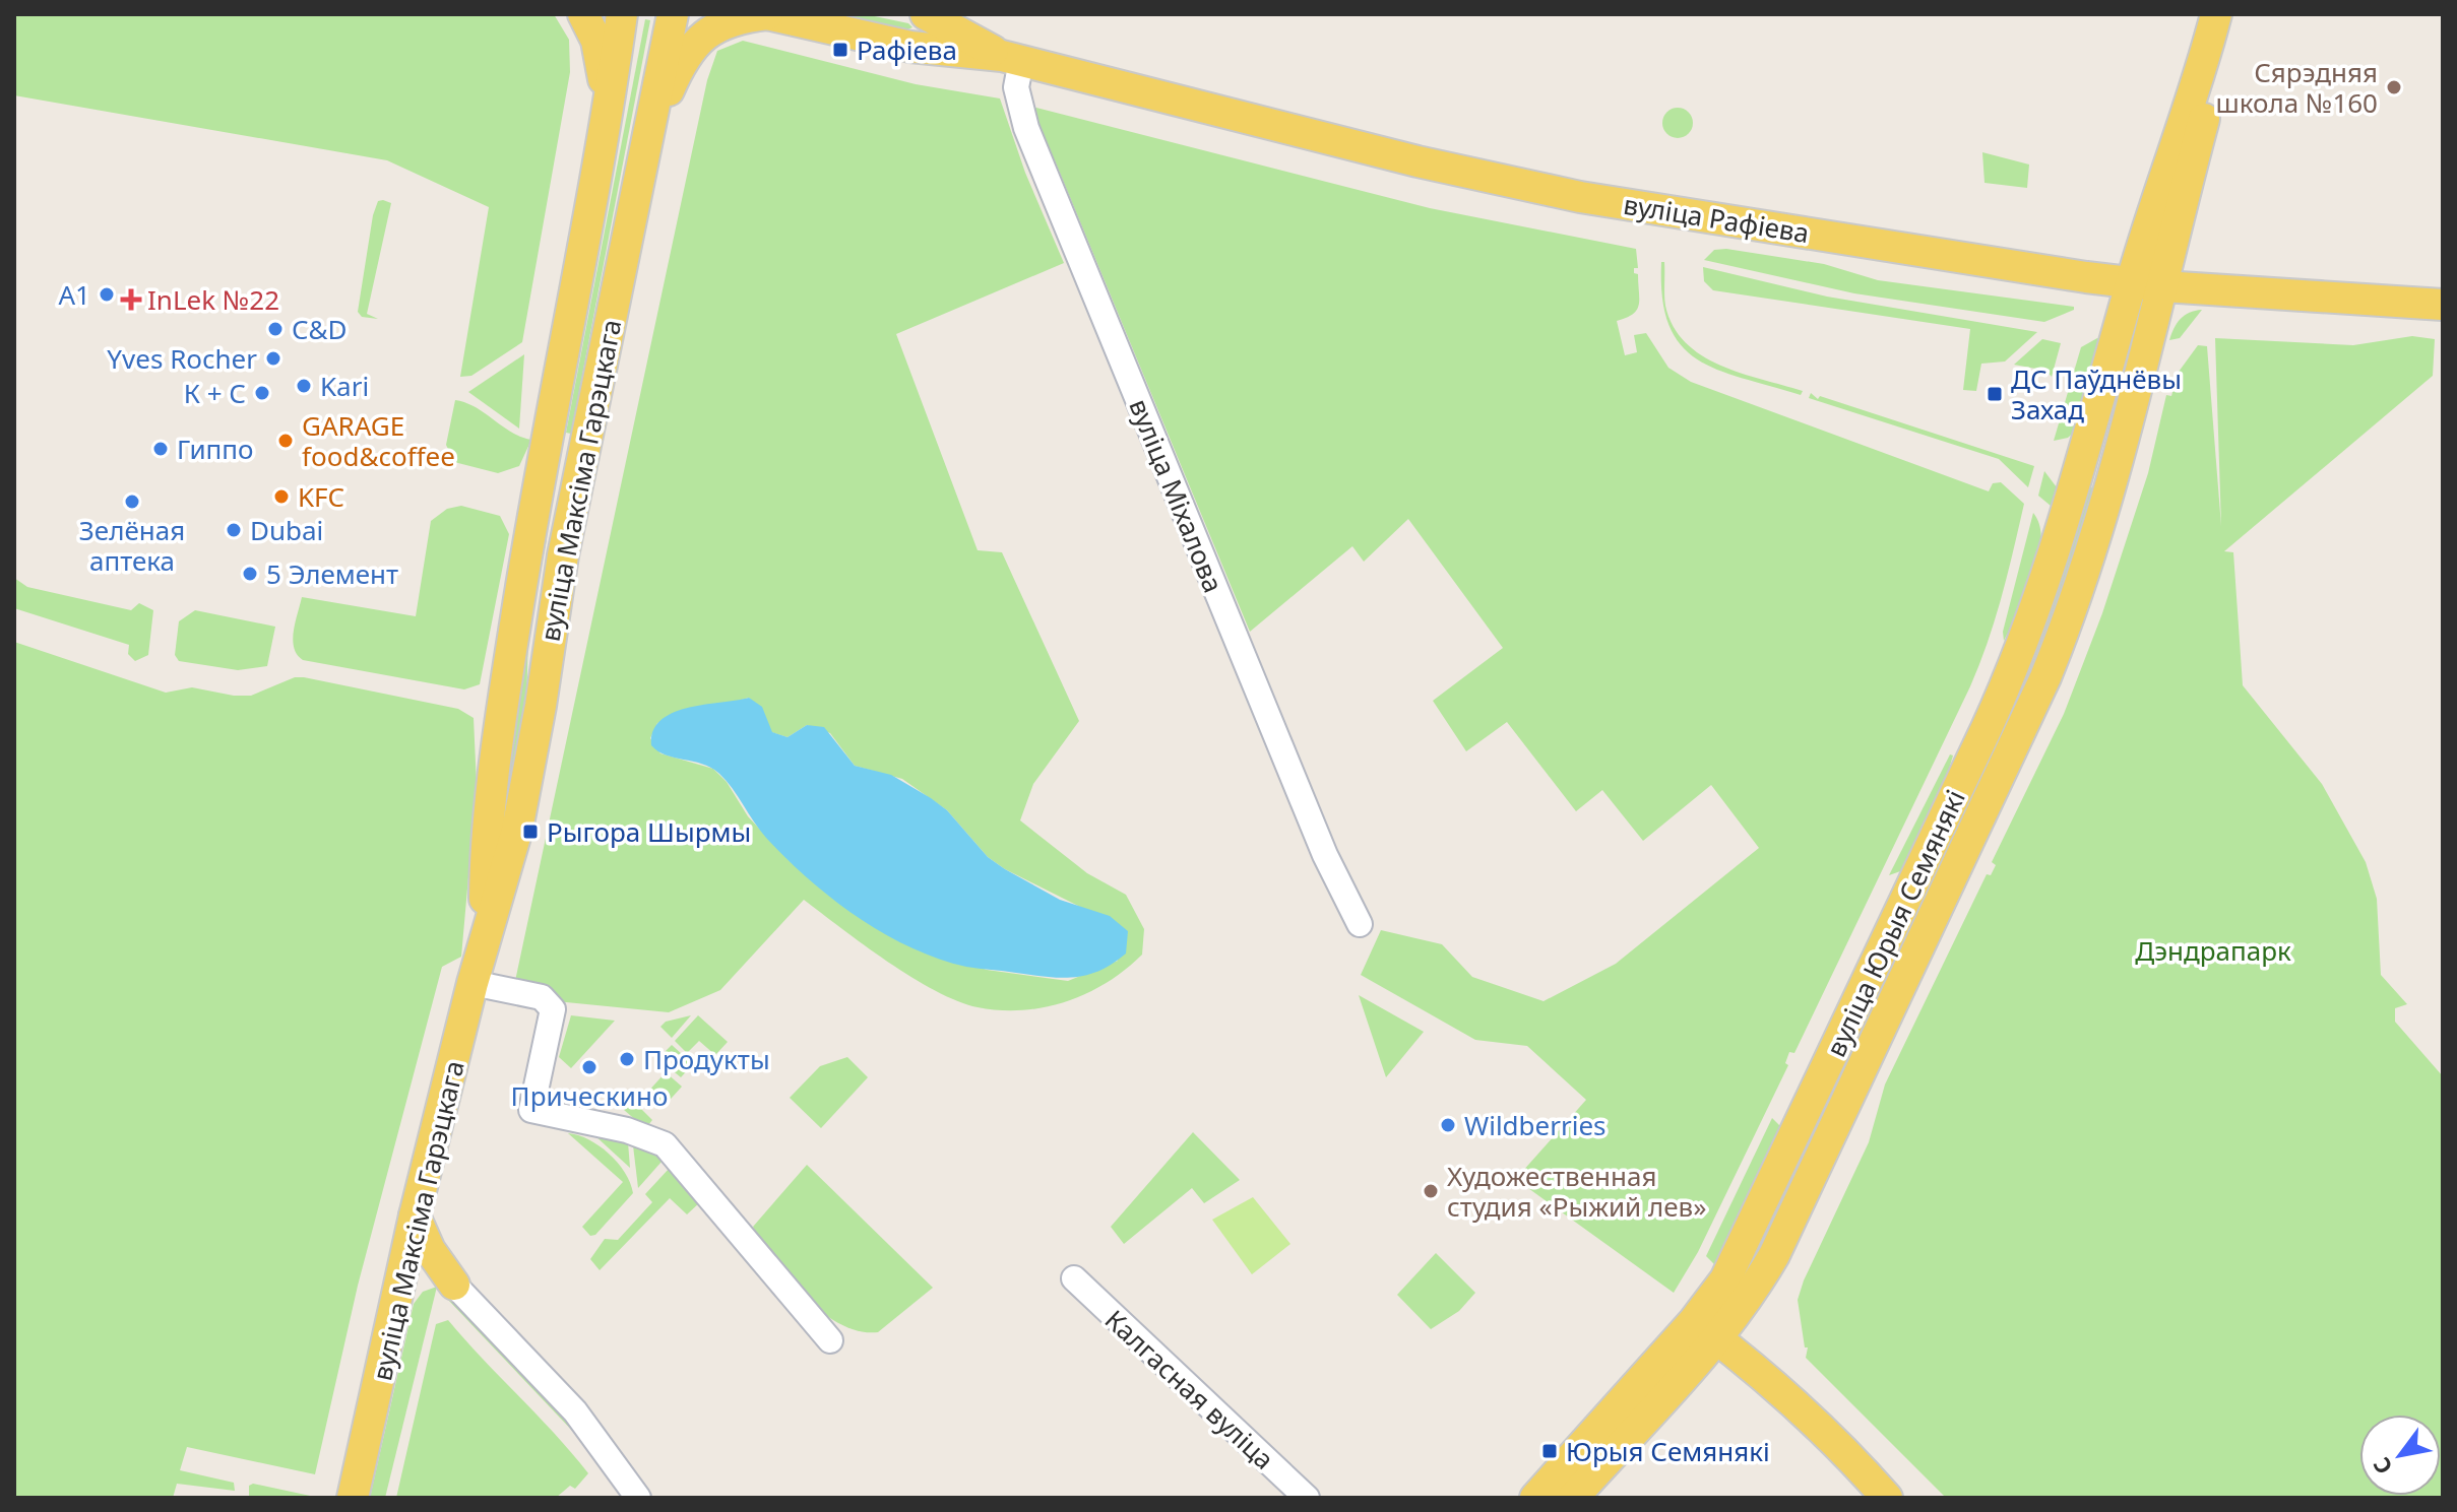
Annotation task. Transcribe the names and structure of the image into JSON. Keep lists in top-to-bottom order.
{
  "streets": {
    "main road": ["вуліца Рафіева", "вуліца Максіма Гарэцкага", "вуліца Юрыя Семянякі"],
    "street": ["вуліца Міхалова", "Калгасная вуліца"]
  },
  "crossings": [
    ["вуліца Рафіева", "вуліца Міхалова"],
    ["вуліца Рафіева", "вуліца Юрыя Семянякі"]
  ],
  "parks": ["Дэндрапарк"],
  "places": {
    "transit": [
      "Рафіева",
      "ДС Паўднёвы Захад",
      "Рыгора Шырмы",
      "Юрыя Семянякі"
    ],
    "other": [
      "Сярэдняя школа №160",
      "A1",
      "C&D",
      "Yves Rocher",
      "Kari",
      "К + С",
      "GARAGE food&coffee",
      "Гиппо",
      "KFC",
      "Зелёная аптека",
      "Dubai",
      "5 Элемент",
      "Продукты",
      "Прическино",
      "Wildberries",
      "Художественная студия «Рыжий лев»"
    ],
    "health": ["InLek №22"]
  },
  "north": "bottom left"
}
